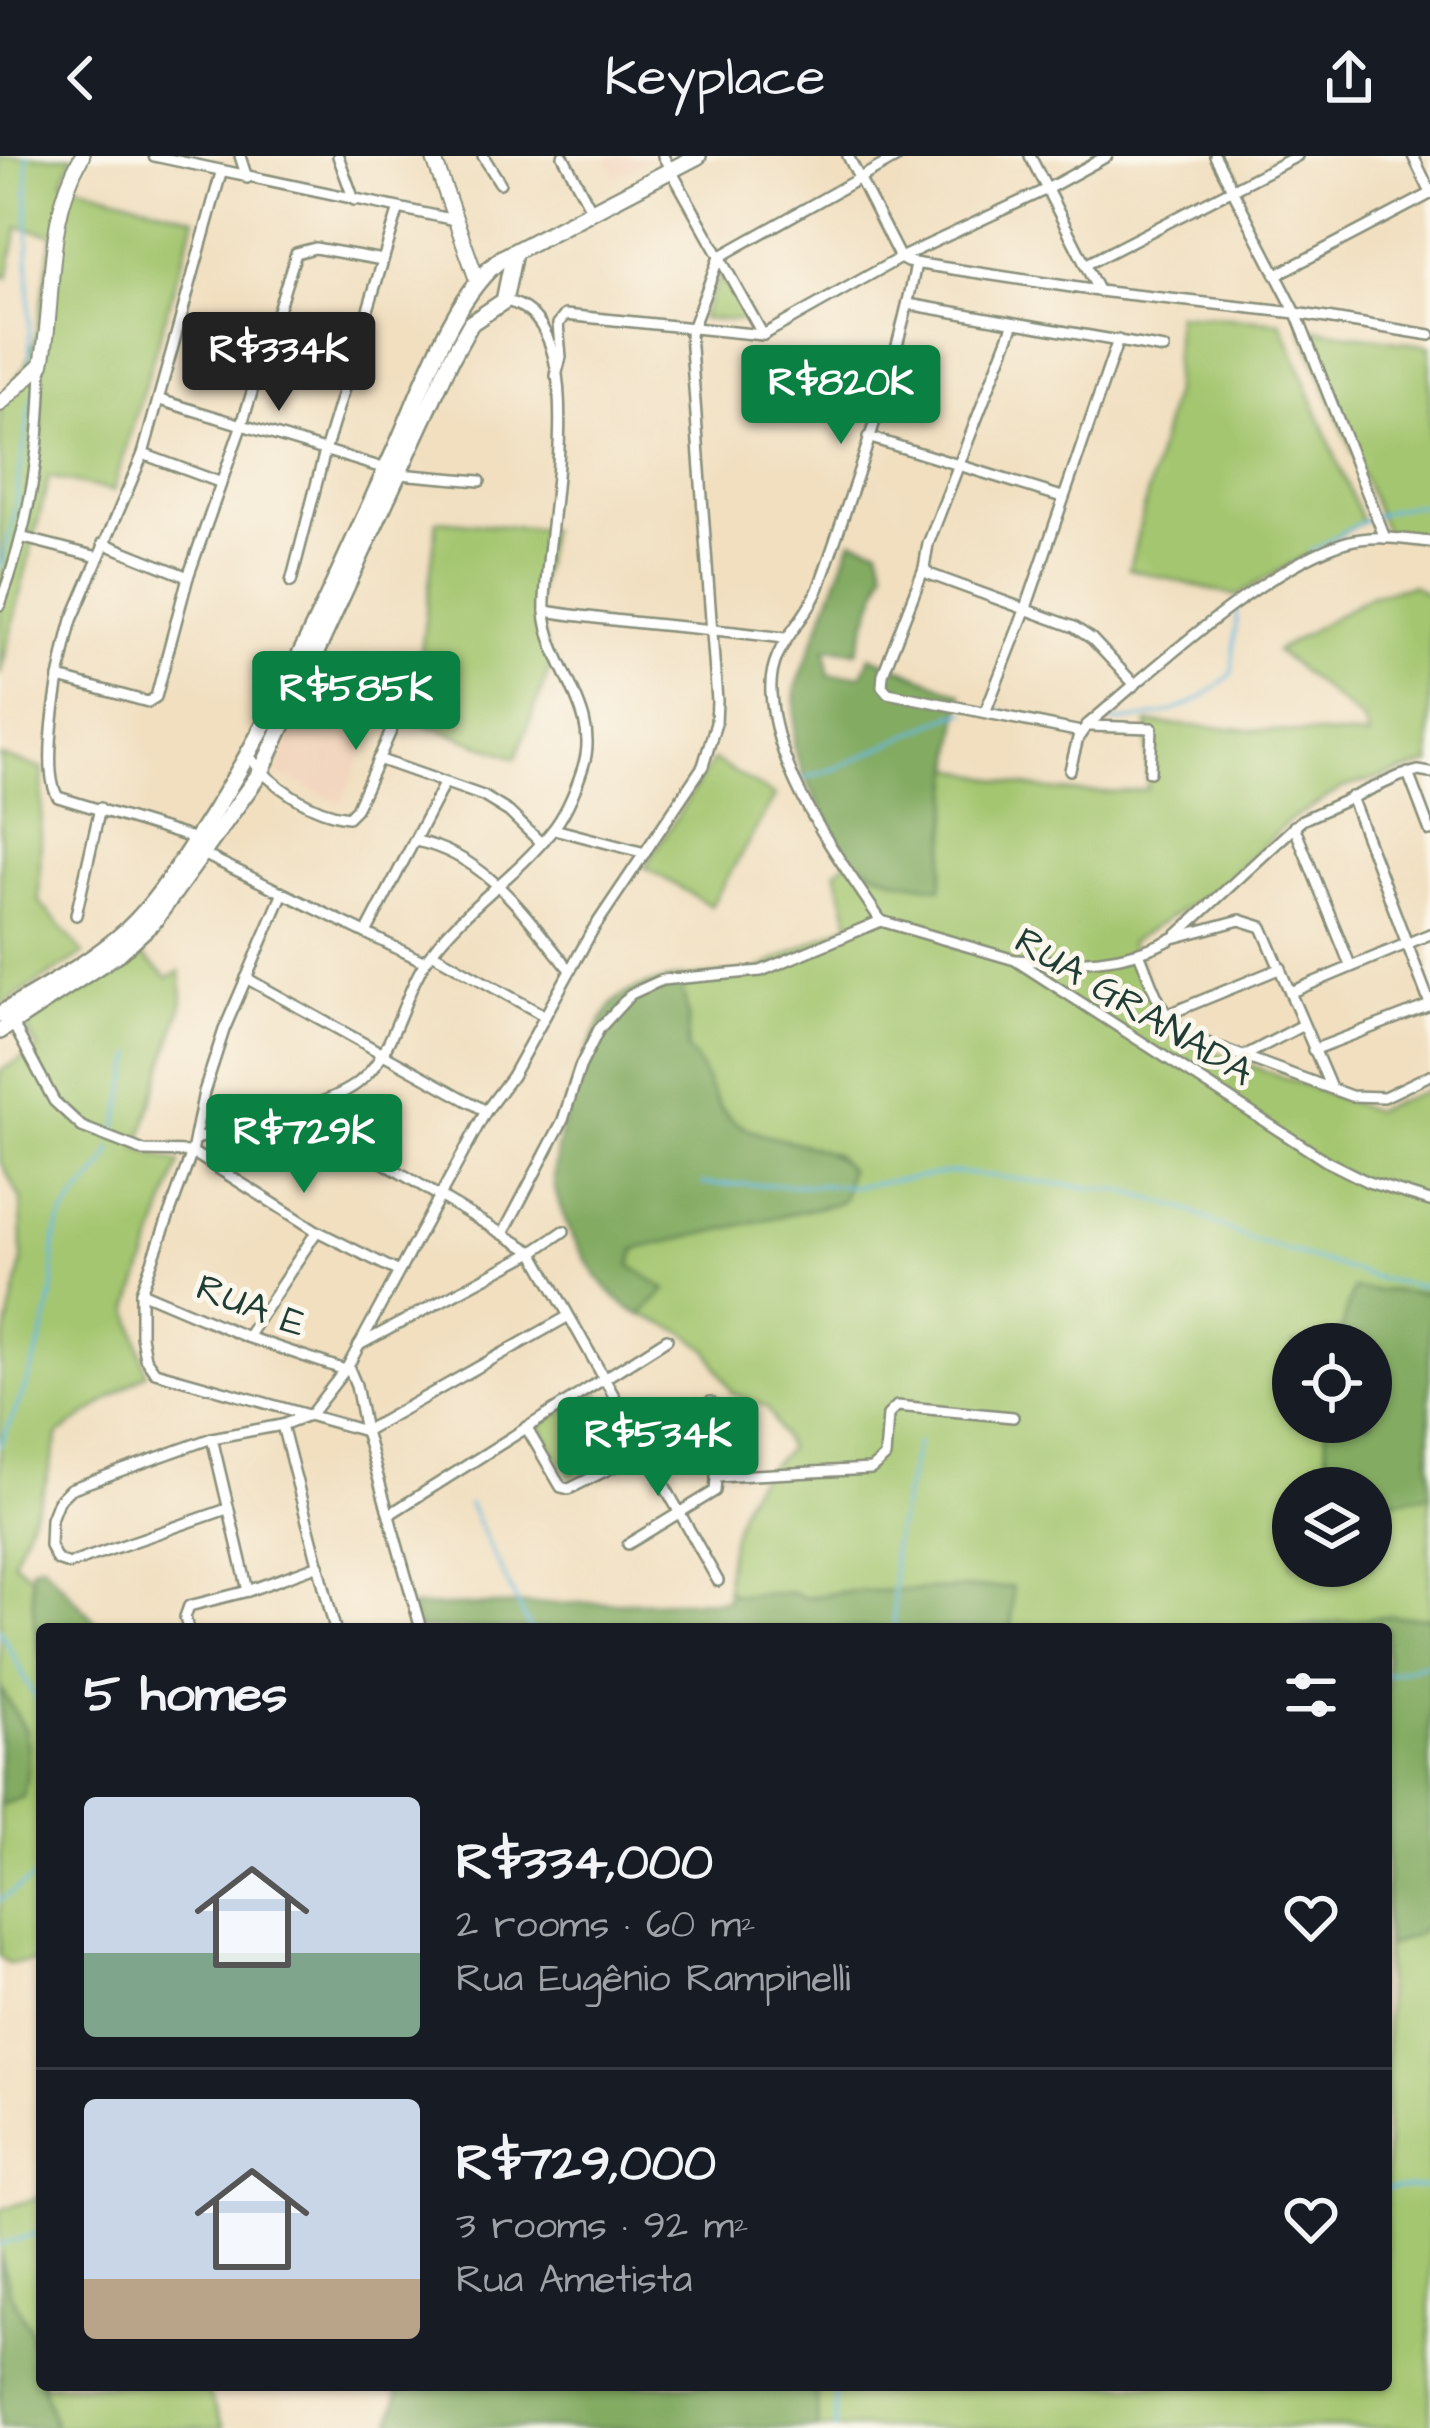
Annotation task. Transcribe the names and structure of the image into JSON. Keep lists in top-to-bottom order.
{
  "streets": {
    "street": ["RUA GRANADA", "RUA E"]
  },
  "page": {
    "header": "Keyplace",
    "price": [
      "R$334K",
      "R$820K",
      "R$585K",
      "R$729K",
      "R$534K"
    ],
    "heading": "5 homes",
    "list": [
      {
        "name": "R$334,000",
        "note": "2 rooms · 60 m² · Rua Eugênio Rampinelli"
      },
      {
        "name": "R$729,000",
        "note": "3 rooms · 92 m² · Rua Ametista"
      }
    ]
  }
}
